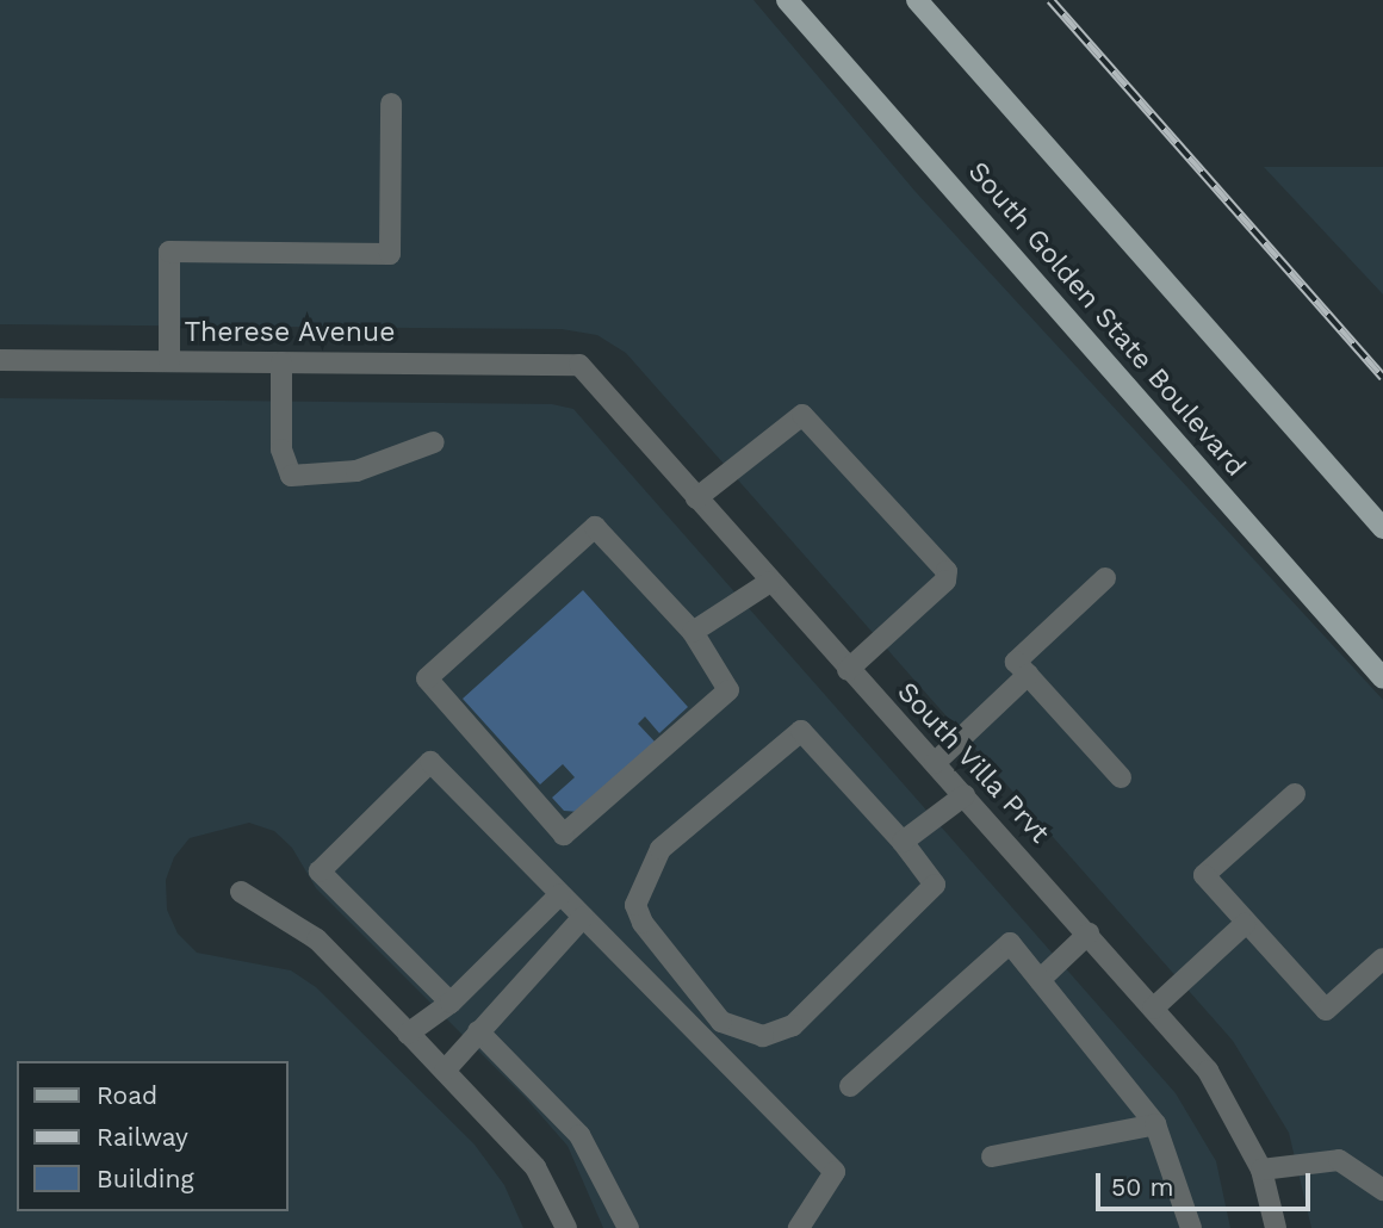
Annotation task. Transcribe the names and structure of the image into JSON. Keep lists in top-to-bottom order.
{
  "streets": {
    "main road": ["South Golden State Boulevard"],
    "lane": ["Therese Avenue", "South Villa Prvt"]
  },
  "crossings": [
    ["Therese Avenue", "South Villa Prvt"]
  ],
  "legend": ["Road", "Railway", "Building"],
  "scale_bar": "50 m"
}
